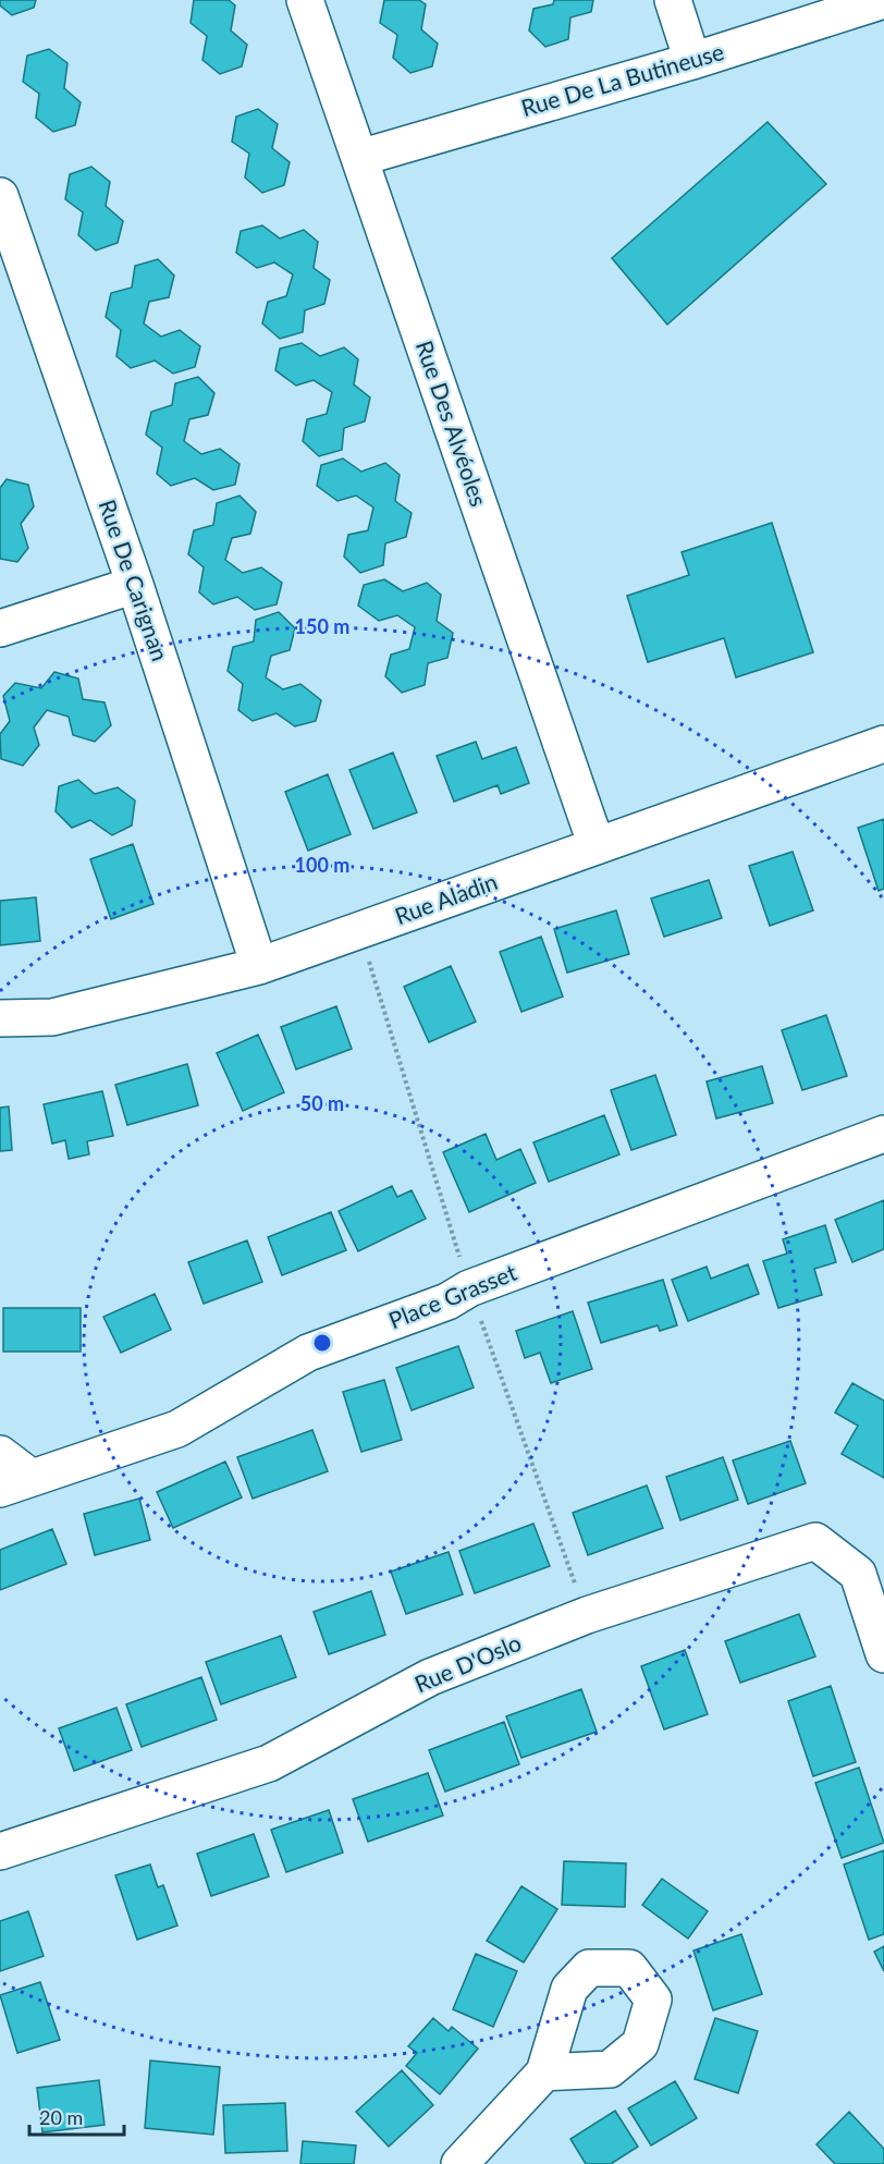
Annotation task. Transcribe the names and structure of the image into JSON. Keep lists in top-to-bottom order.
{
  "streets": {
    "street": [
      "Rue De La Butineuse",
      "Rue Des Alvéoles",
      "Rue De Carignan",
      "Rue Aladin",
      "Place Grasset",
      "Rue D'Oslo"
    ]
  },
  "crossings": [
    ["Rue De La Butineuse", "Rue Des Alvéoles"],
    ["Rue Des Alvéoles", "Rue Aladin"],
    ["Rue De Carignan", "Rue Aladin"]
  ],
  "scale_bar": "20 m",
  "rings": ["150 m", "100 m", "50 m"]
}
